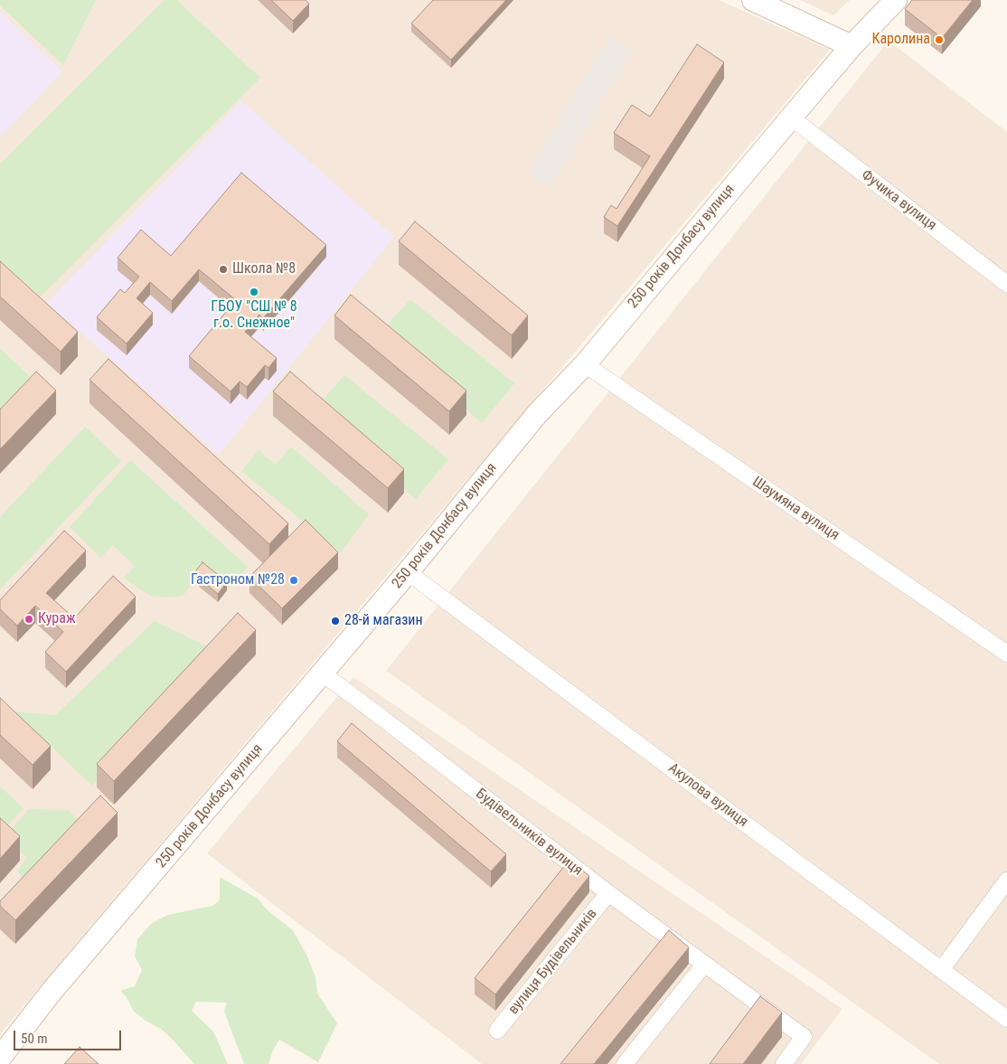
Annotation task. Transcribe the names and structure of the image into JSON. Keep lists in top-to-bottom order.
{
  "streets": {
    "street": [
      "Фучика вулиця",
      "250 років Донбасу вулиця",
      "Шаумяна вулиця",
      "Акулова вулиця",
      "Будівельників вулиця",
      "вулиця Будівельників"
    ]
  },
  "crossings": [
    ["Фучика вулиця", "250 років Донбасу вулиця"],
    ["250 років Донбасу вулиця", "Шаумяна вулиця"],
    ["250 років Донбасу вулиця", "Акулова вулиця"],
    ["250 років Донбасу вулиця", "Будівельників вулиця"],
    ["Будівельників вулиця", "вулиця Будівельників"]
  ],
  "places": [
    "Каролина",
    "Школа №8",
    "ГБОУ \"СШ № 8 г.о. Снежное\"",
    "Гастроном №28",
    "Кураж",
    "28-й магазин"
  ],
  "scale_bar": "50 m"
}
